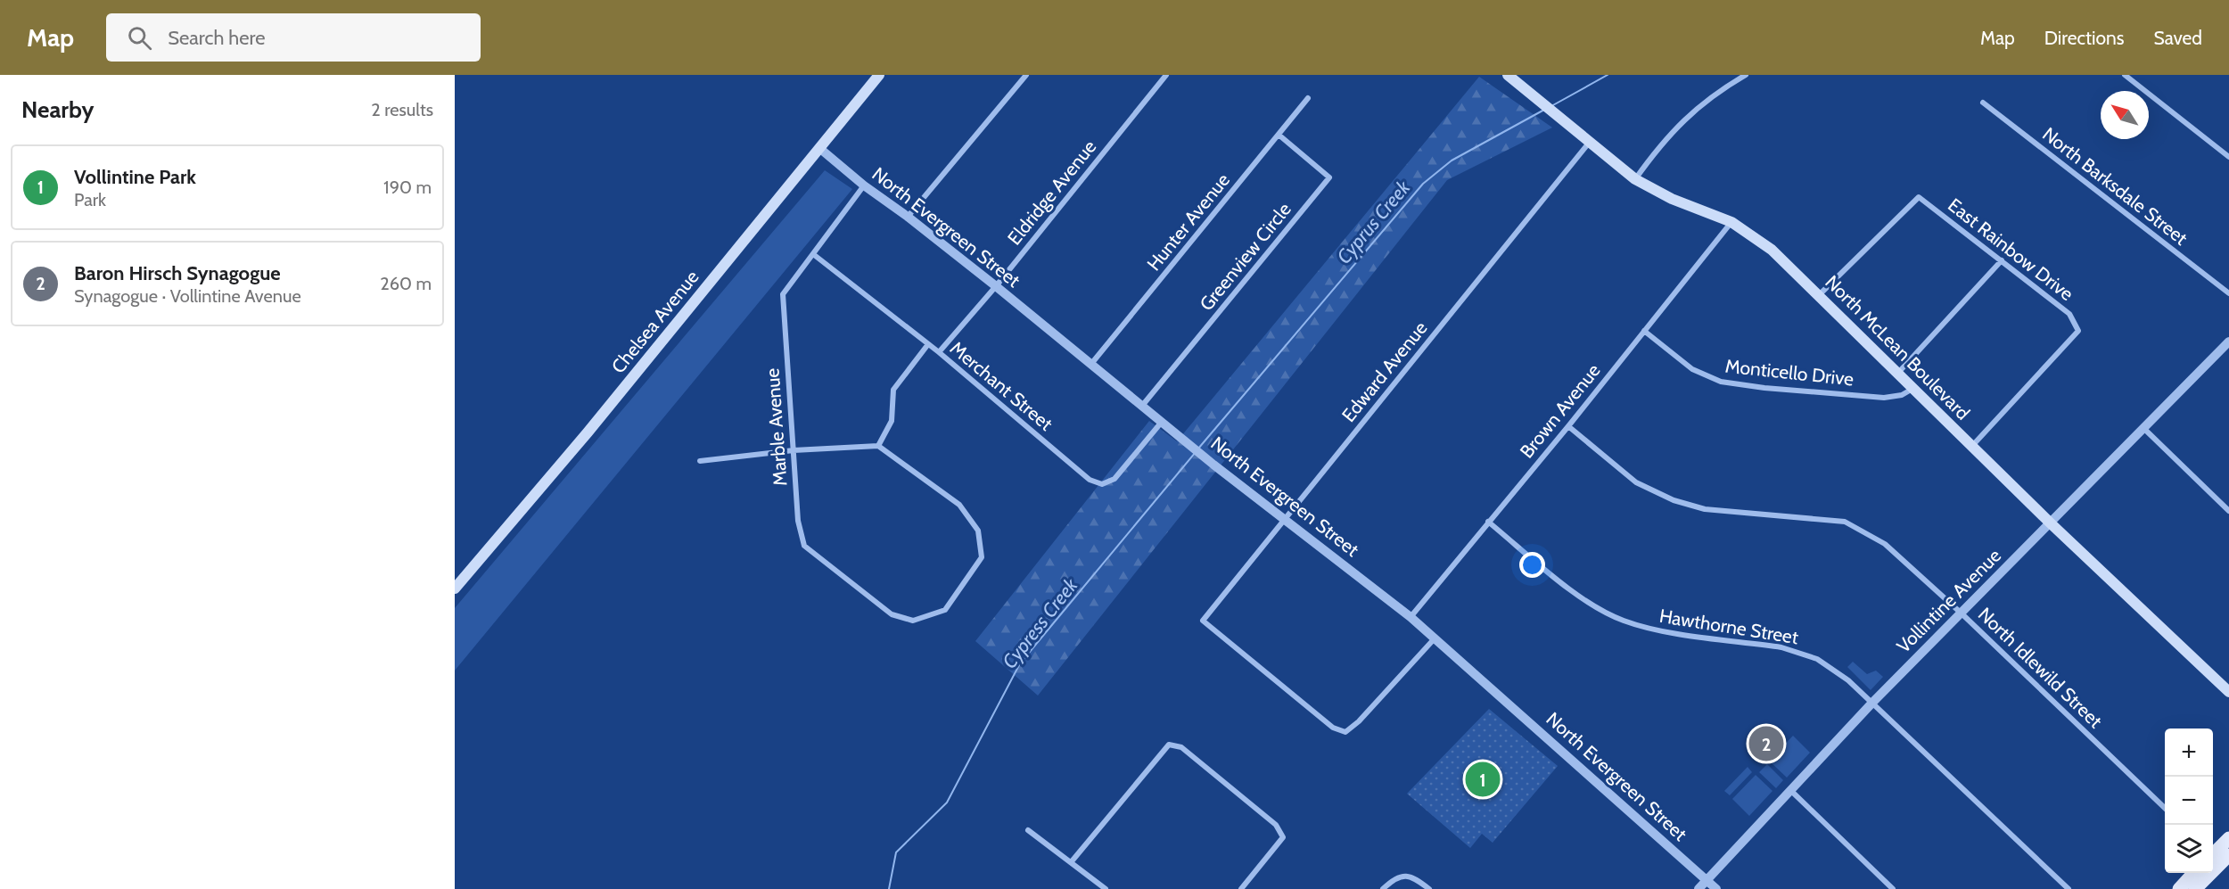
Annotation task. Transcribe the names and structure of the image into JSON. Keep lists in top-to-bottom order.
{
  "streets": {
    "main road": ["Chelsea Avenue", "North McLean Boulevard"],
    "street": [
      "North Barksdale Street",
      "Eldridge Avenue",
      "Hunter Avenue",
      "North Evergreen Street",
      "East Rainbow Drive",
      "Greenview Circle",
      "Edward Avenue",
      "Monticello Drive",
      "Merchant Street",
      "Brown Avenue",
      "Marble Avenue",
      "Vollintine Avenue",
      "Hawthorne Street",
      "North Idlewild Street"
    ]
  },
  "crossings": [
    ["Eldridge Avenue", "North Evergreen Street"],
    ["Eldridge Avenue", "Merchant Street"],
    ["Hunter Avenue", "North Evergreen Street"],
    ["Hunter Avenue", "Greenview Circle"],
    ["North Evergreen Street", "Greenview Circle"],
    ["North Evergreen Street", "Chelsea Avenue"],
    ["North Evergreen Street", "Edward Avenue"],
    ["North Evergreen Street", "Merchant Street"],
    ["North Evergreen Street", "Brown Avenue"],
    ["North Evergreen Street", "Marble Avenue"],
    ["North Evergreen Street", "Vollintine Avenue"],
    ["East Rainbow Drive", "North McLean Boulevard"],
    ["North McLean Boulevard", "Edward Avenue"],
    ["North McLean Boulevard", "Monticello Drive"],
    ["North McLean Boulevard", "Brown Avenue"],
    ["North McLean Boulevard", "Vollintine Avenue"],
    ["Monticello Drive", "Brown Avenue"],
    ["Merchant Street", "Marble Avenue"],
    ["Brown Avenue", "Hawthorne Street"],
    ["Brown Avenue", "North Idlewild Street"],
    ["Vollintine Avenue", "Hawthorne Street"],
    ["Vollintine Avenue", "North Idlewild Street"]
  ],
  "water": ["Cyprus Creek", "Cypress Creek"],
  "north": "top left",
  "page": {
    "header": "Map",
    "search": "Search here",
    "nav": ["Map", "Directions", "Saved"],
    "heading": ["Nearby", "2 results"],
    "list": [
      {
        "mark": "1",
        "name": "Vollintine Park",
        "note": "Park",
        "value": "190 m"
      },
      {
        "mark": "2",
        "name": "Baron Hirsch Synagogue",
        "note": "Synagogue · Vollintine Avenue",
        "value": "260 m"
      }
    ],
    "pins": ["2", "1"],
    "map_buttons": ["+", "−"]
  }
}
